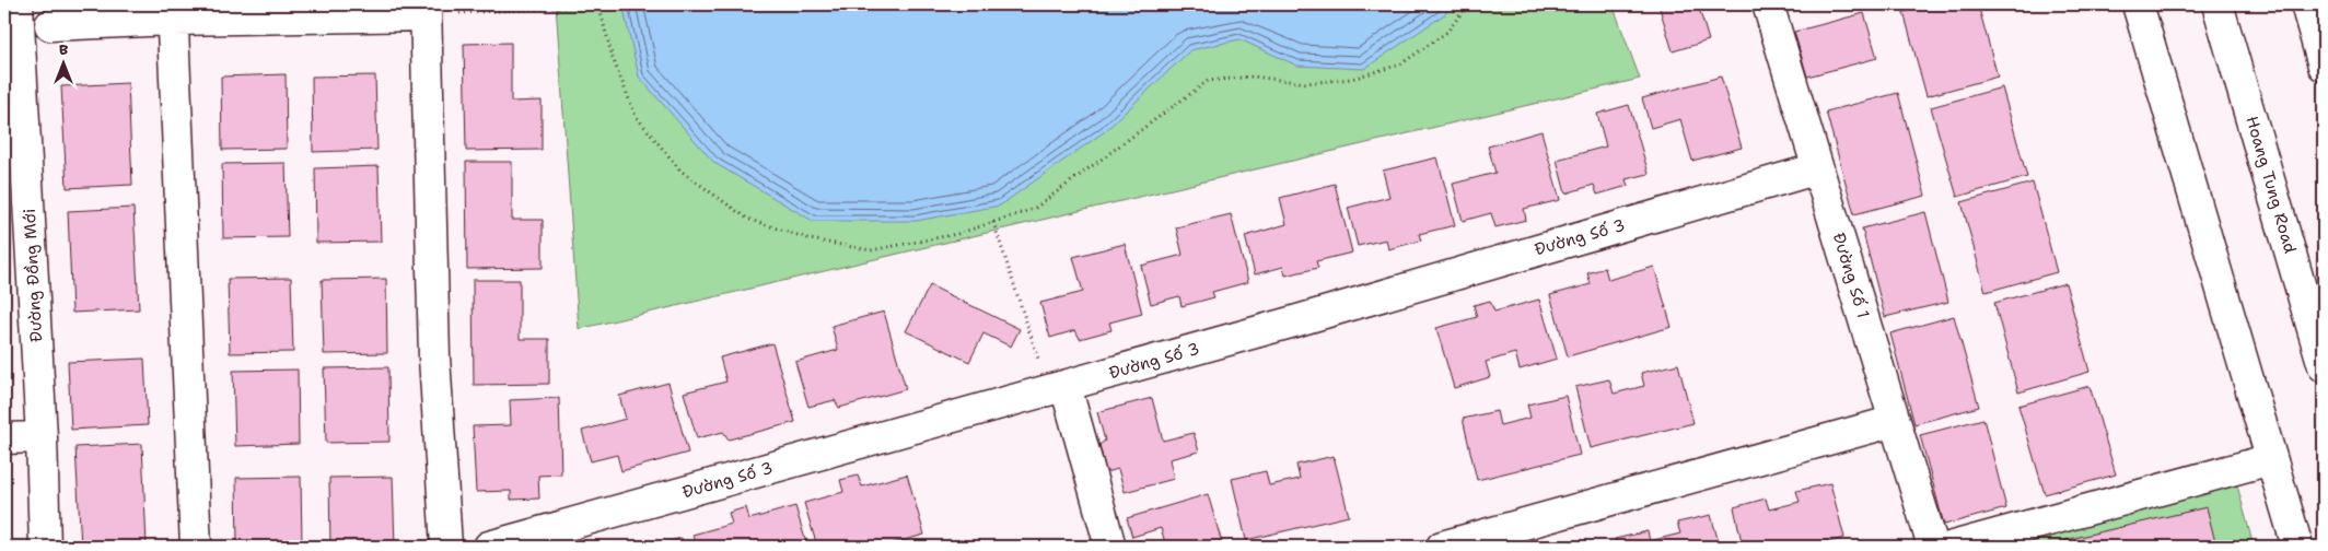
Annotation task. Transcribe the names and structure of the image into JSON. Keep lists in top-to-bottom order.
{
  "streets": {
    "street": [
      "Hoang Tung Road",
      "Đường Số 3",
      "Đường Đồng Mới",
      "Đường Số 1"
    ]
  },
  "crossings": [
    ["Đường Số 3", "Đường Số 1"]
  ],
  "north": "top"
}
